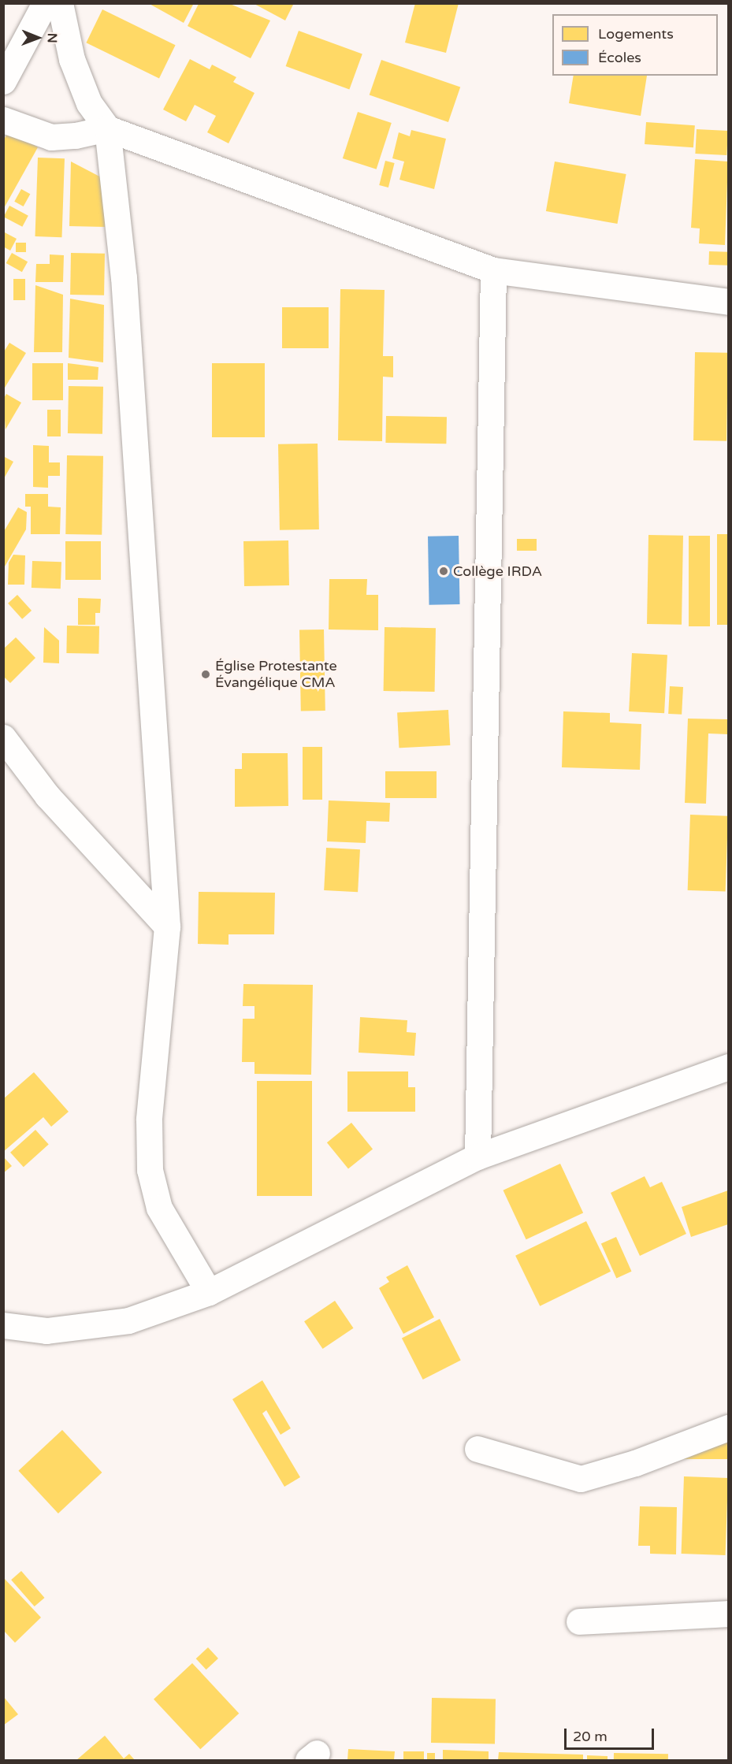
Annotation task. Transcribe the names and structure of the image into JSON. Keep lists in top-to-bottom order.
{
  "places": ["Collège IRDA", "Église Protestante Évangélique CMA"],
  "legend": ["Logements", "Écoles"],
  "scale_bar": "20 m",
  "north": "right"
}
